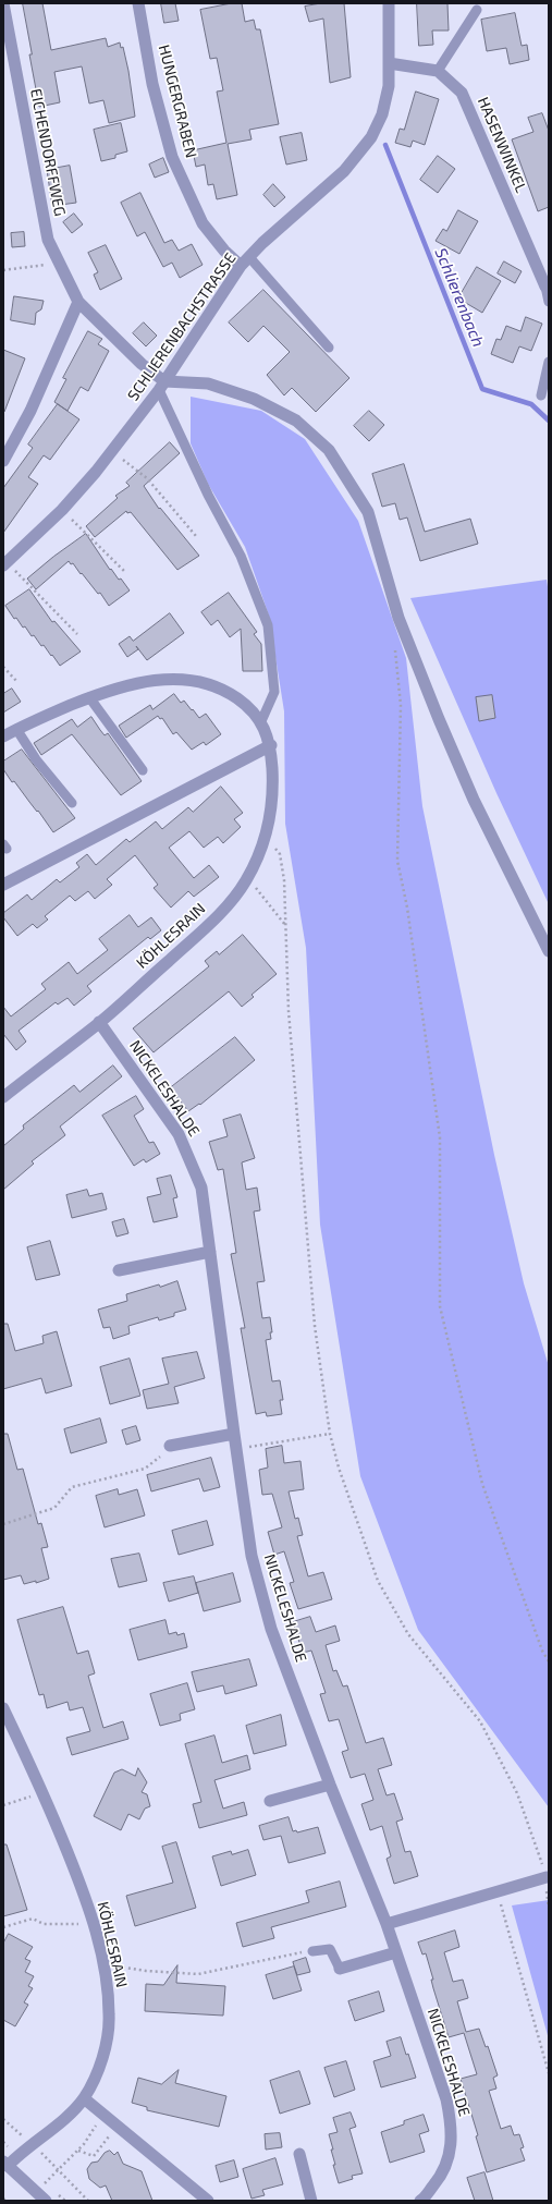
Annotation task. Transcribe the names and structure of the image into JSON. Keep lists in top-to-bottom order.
{
  "streets": {
    "street": [
      "HUNGERGRABEN",
      "HASENWINKEL",
      "EICHENDORFFWEG",
      "SCHLIERENBACHSTRASSE",
      "KÖHLESRAIN",
      "NICKELESHALDE"
    ]
  },
  "crossings": [
    ["HUNGERGRABEN", "SCHLIERENBACHSTRASSE"],
    ["EICHENDORFFWEG", "SCHLIERENBACHSTRASSE"],
    ["KÖHLESRAIN", "NICKELESHALDE"]
  ],
  "water": ["Schlierenbach"]
}
